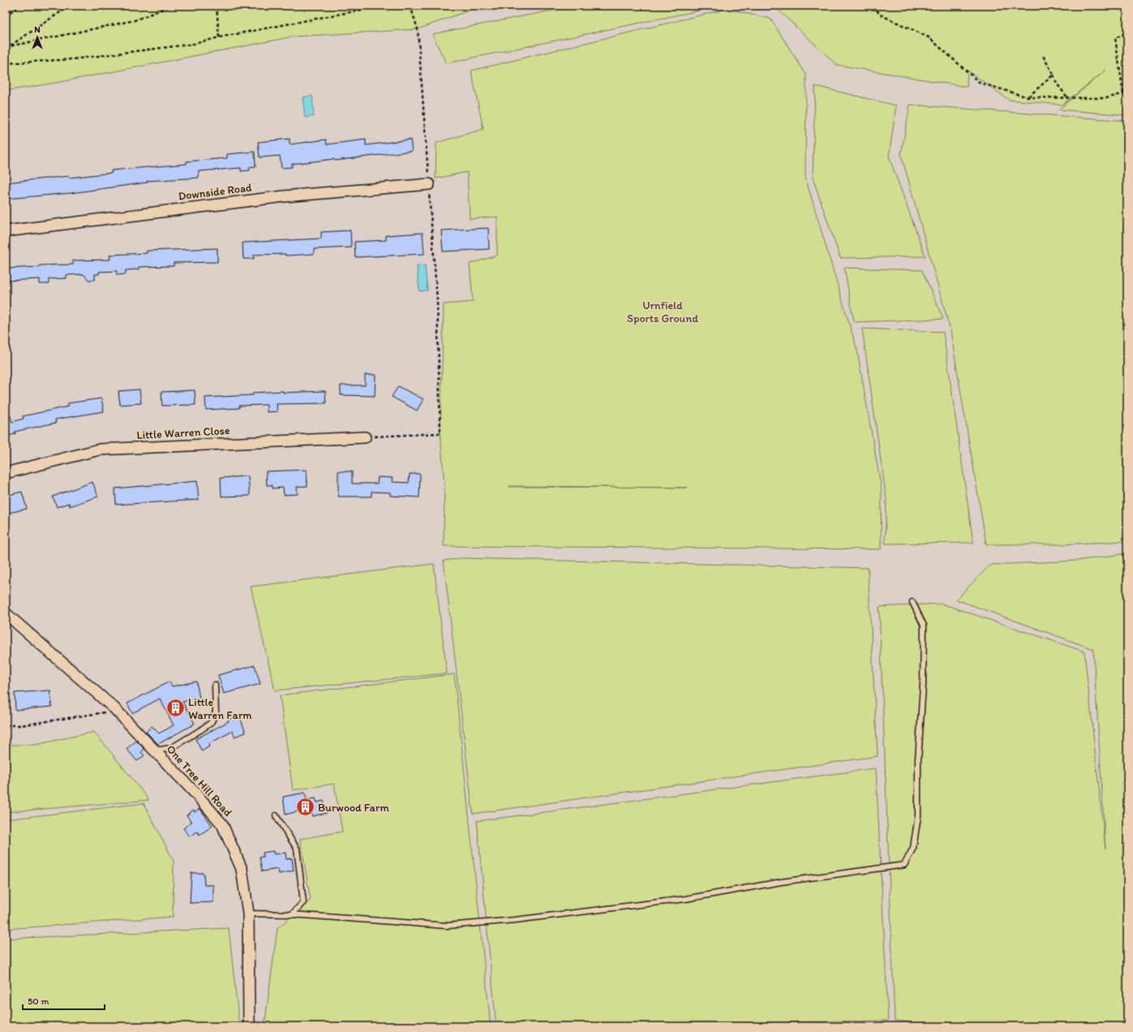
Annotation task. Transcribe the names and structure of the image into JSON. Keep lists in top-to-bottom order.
{
  "streets": {
    "street": ["Downside Road", "Little Warren Close", "One Tree Hill Road"]
  },
  "parks": ["Urnfield Sports Ground"],
  "places": {
    "building": ["Little Warren Farm", "Burwood Farm"]
  },
  "scale_bar": "50 m",
  "north": "top"
}
